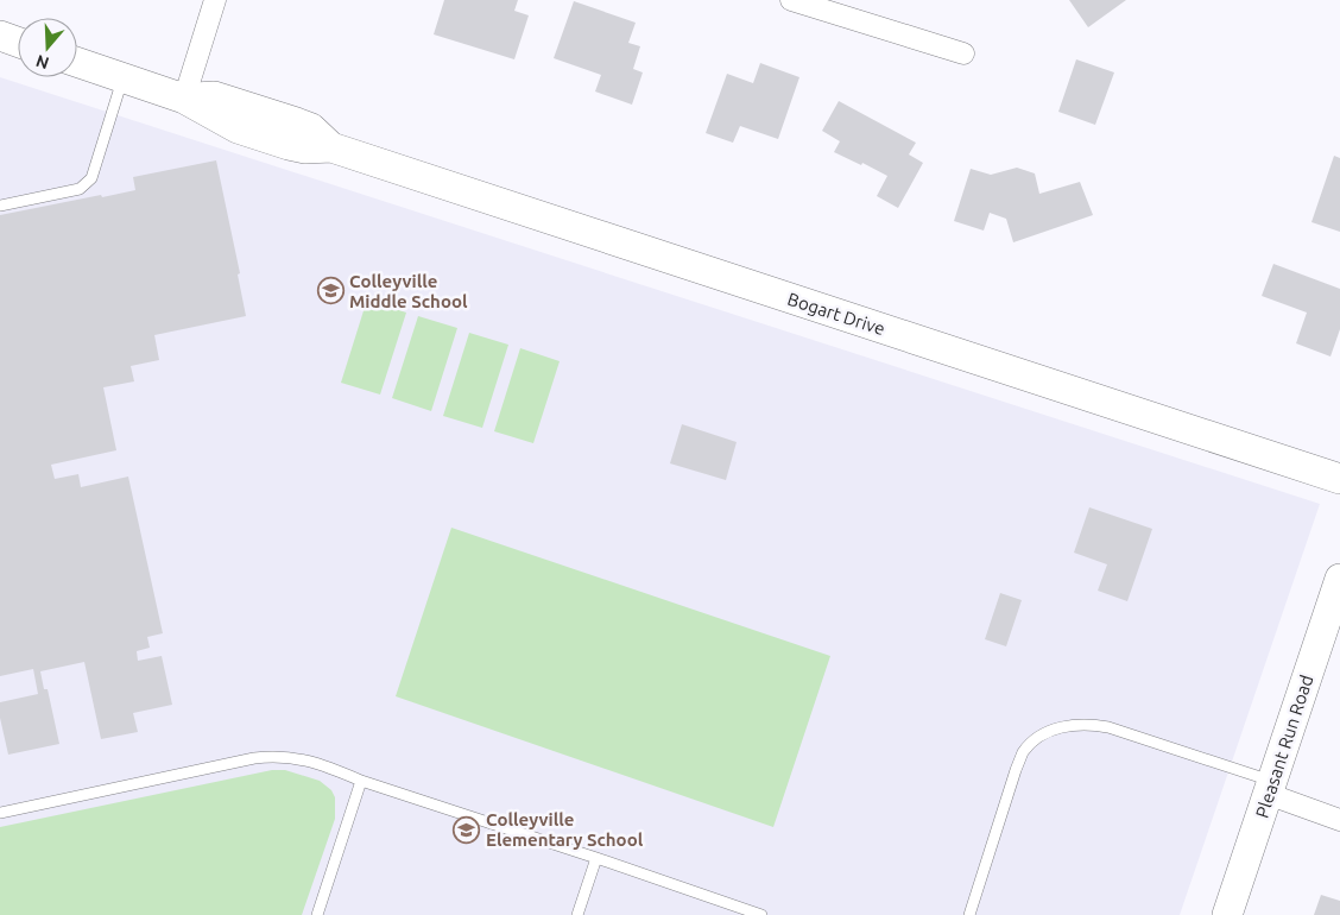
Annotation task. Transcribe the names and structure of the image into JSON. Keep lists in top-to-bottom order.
{
  "streets": {
    "street": ["Bogart Drive", "Pleasant Run Road"]
  },
  "places": {
    "school or university": ["Colleyville Middle School", "Colleyville Elementary School"]
  },
  "north": "bottom"
}
